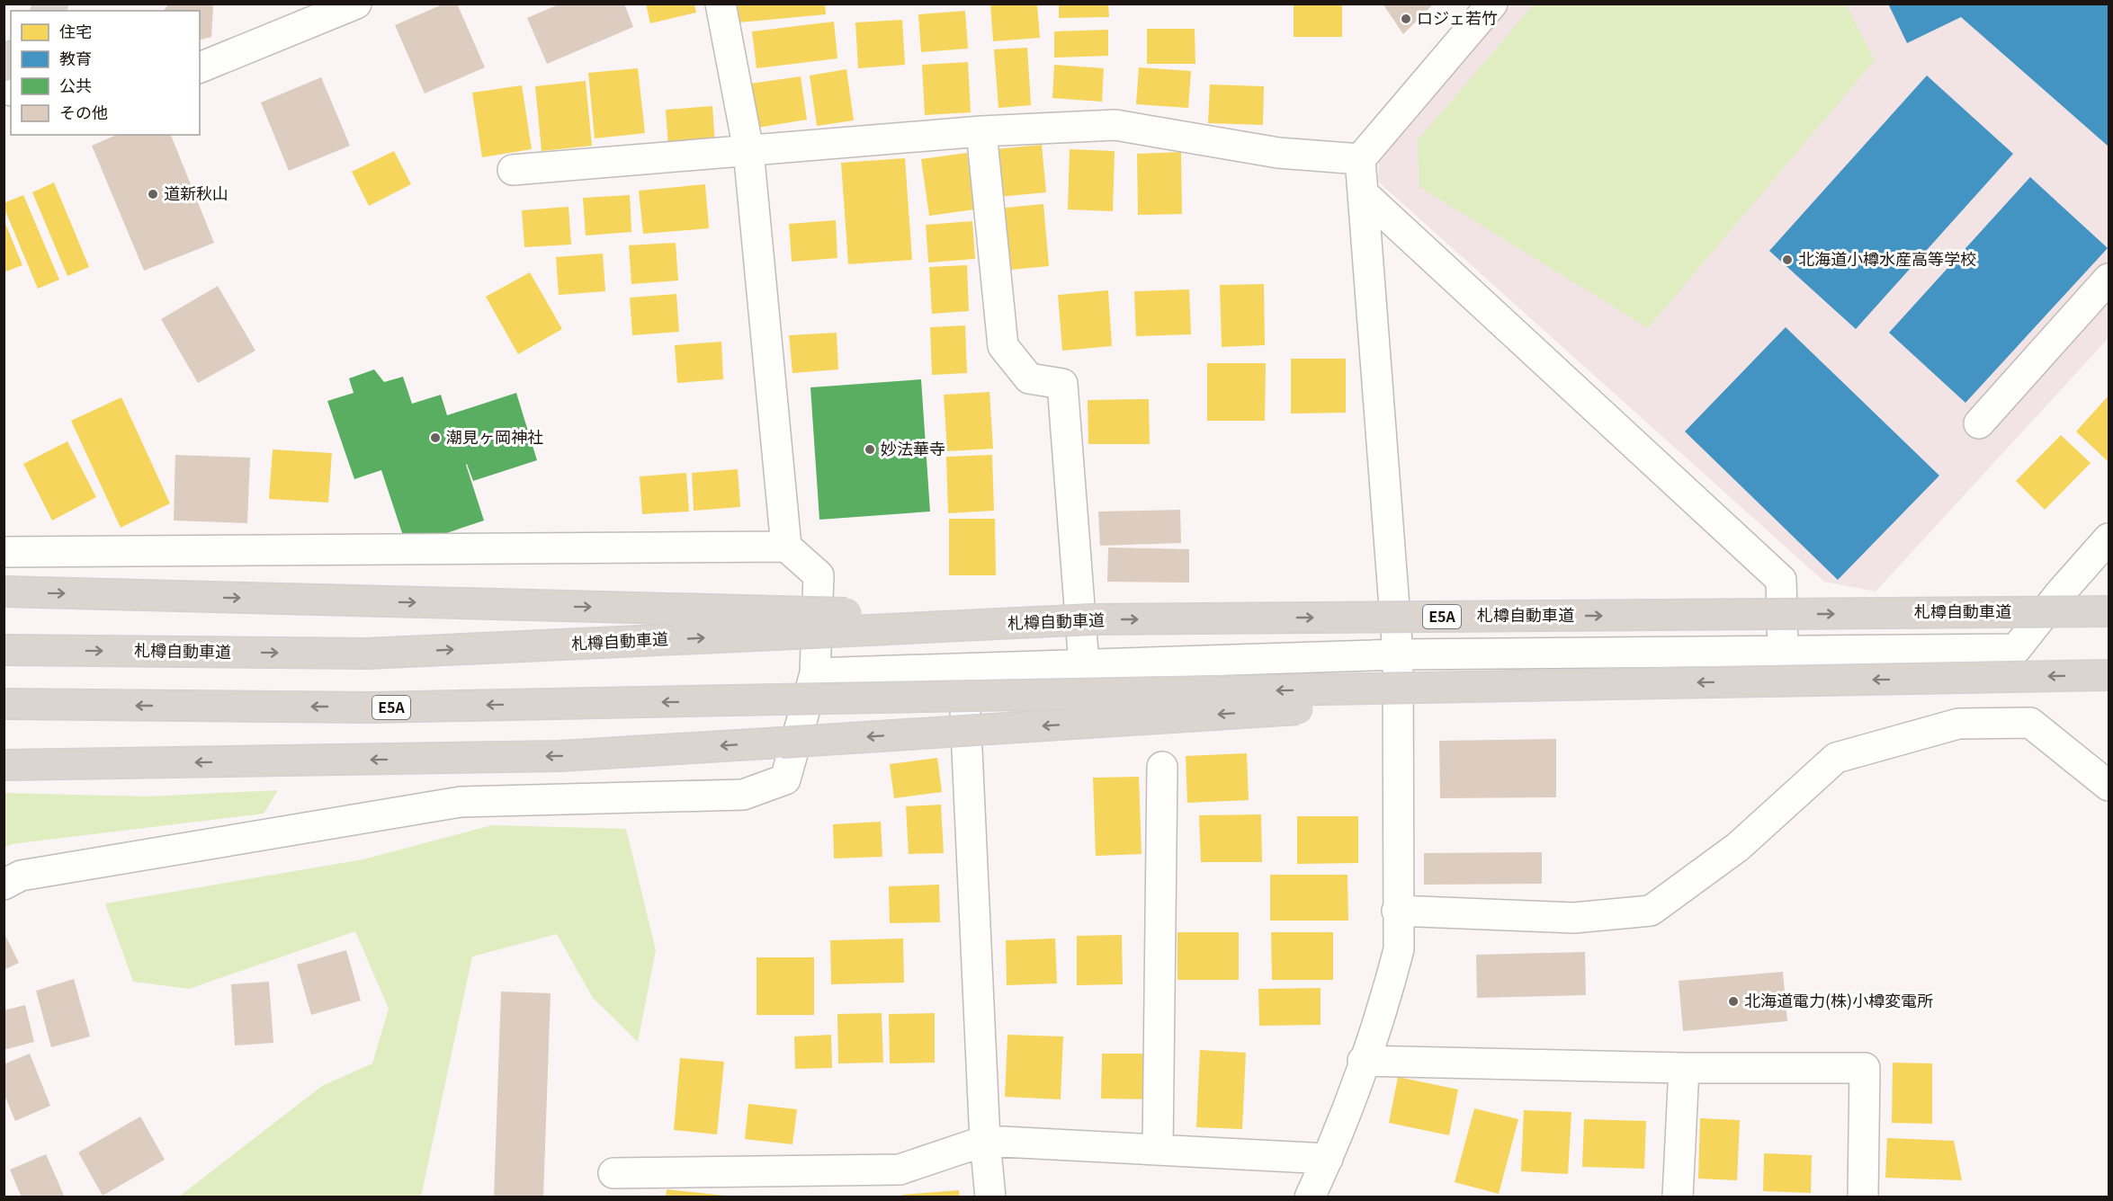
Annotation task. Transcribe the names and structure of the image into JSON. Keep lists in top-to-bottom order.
{
  "streets": {
    "highway": ["札樽自動車道", "E5A"]
  },
  "places": [
    "ロジェ若竹",
    "道新秋山",
    "北海道小樽水産高等学校",
    "潮見ヶ岡神社",
    "妙法華寺",
    "北海道電力(株)小樽変電所"
  ],
  "legend": [
    "住宅",
    "教育",
    "公共",
    "その他"
  ]
}
